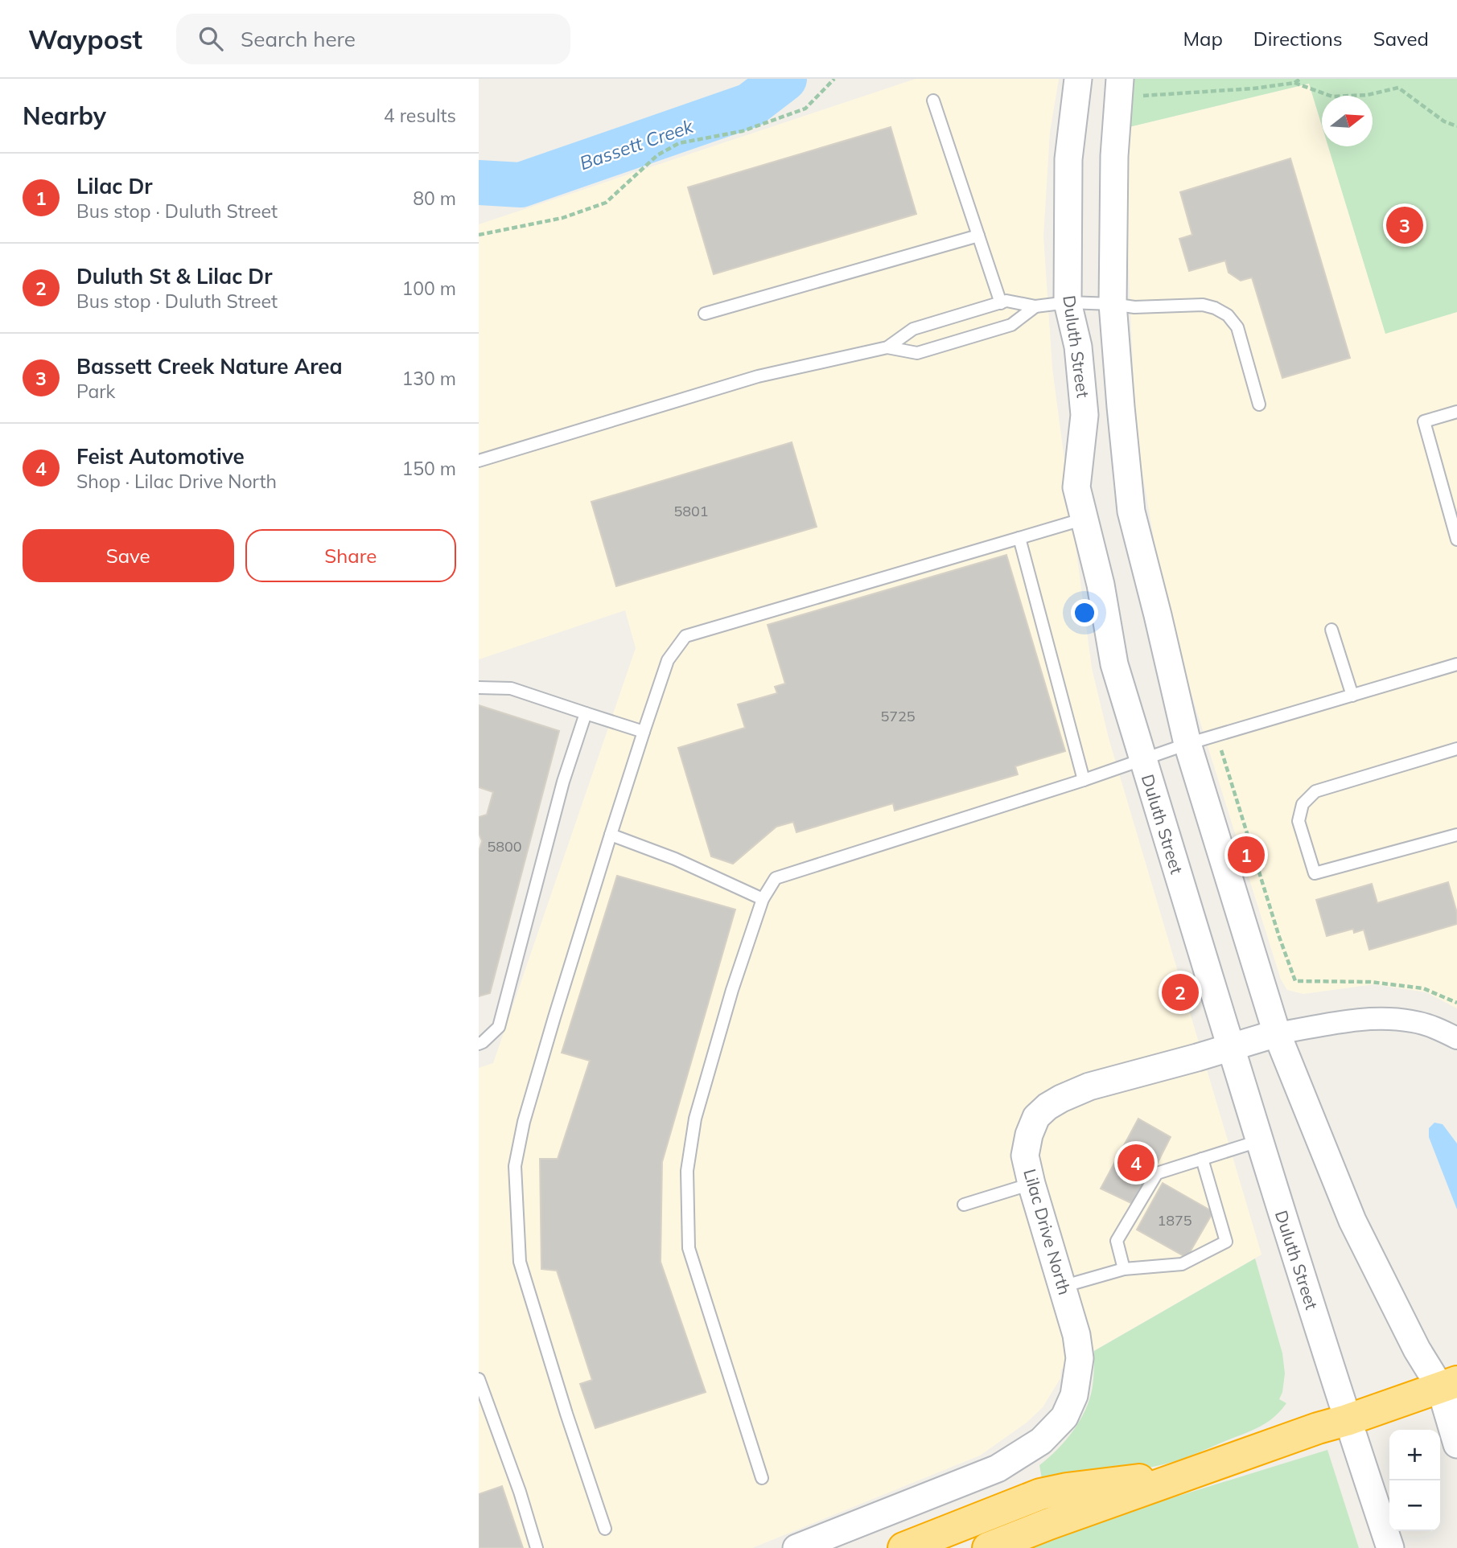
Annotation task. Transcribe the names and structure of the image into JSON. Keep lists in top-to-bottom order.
{
  "streets": {
    "street": ["Duluth Street", "Lilac Drive North"]
  },
  "crossings": [
    ["Duluth Street", "Lilac Drive North"]
  ],
  "water": ["Bassett Creek"],
  "house_numbers": [
    "5801",
    "5725",
    "5800",
    "1875"
  ],
  "north": "right",
  "page": {
    "header": "Waypost",
    "search": "Search here",
    "nav": ["Map", "Directions", "Saved"],
    "heading": ["Nearby", "4 results"],
    "list": [
      {
        "mark": "1",
        "name": "Lilac Dr",
        "note": "Bus stop · Duluth Street",
        "value": "80 m"
      },
      {
        "mark": "2",
        "name": "Duluth St & Lilac Dr",
        "note": "Bus stop · Duluth Street",
        "value": "100 m"
      },
      {
        "mark": "3",
        "name": "Bassett Creek Nature Area",
        "note": "Park",
        "value": "130 m"
      },
      {
        "mark": "4",
        "name": "Feist Automotive",
        "note": "Shop · Lilac Drive North",
        "value": "150 m"
      }
    ],
    "pins": [
      "3",
      "1",
      "2",
      "4"
    ],
    "buttons": ["Save", "Share"],
    "map_buttons": ["+", "−"]
  }
}
